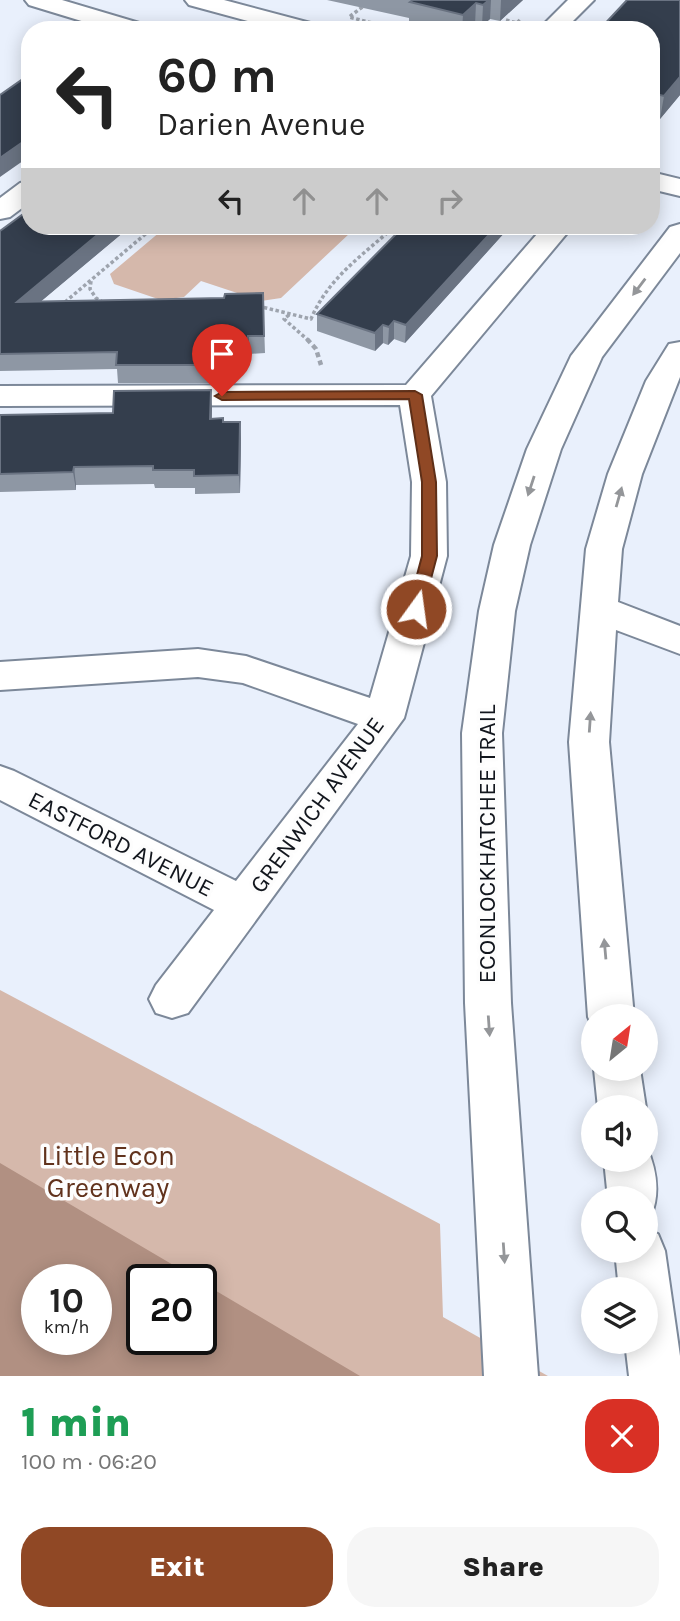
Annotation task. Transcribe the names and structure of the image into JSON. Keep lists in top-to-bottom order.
{
  "streets": {
    "street": ["GRENWICH AVENUE", "EASTFORD AVENUE", "ECONLOCKHATCHEE TRAIL"]
  },
  "crossings": [
    ["GRENWICH AVENUE", "EASTFORD AVENUE"]
  ],
  "parks": ["Little Econ Greenway"],
  "north": "top right",
  "page": {
    "turn": ["60 m", "Darien Avenue"],
    "speed": "10 km/h",
    "limit": "20",
    "heading": ["1 min", "100 m · 06:20"],
    "buttons": ["Exit", "Share"]
  }
}
